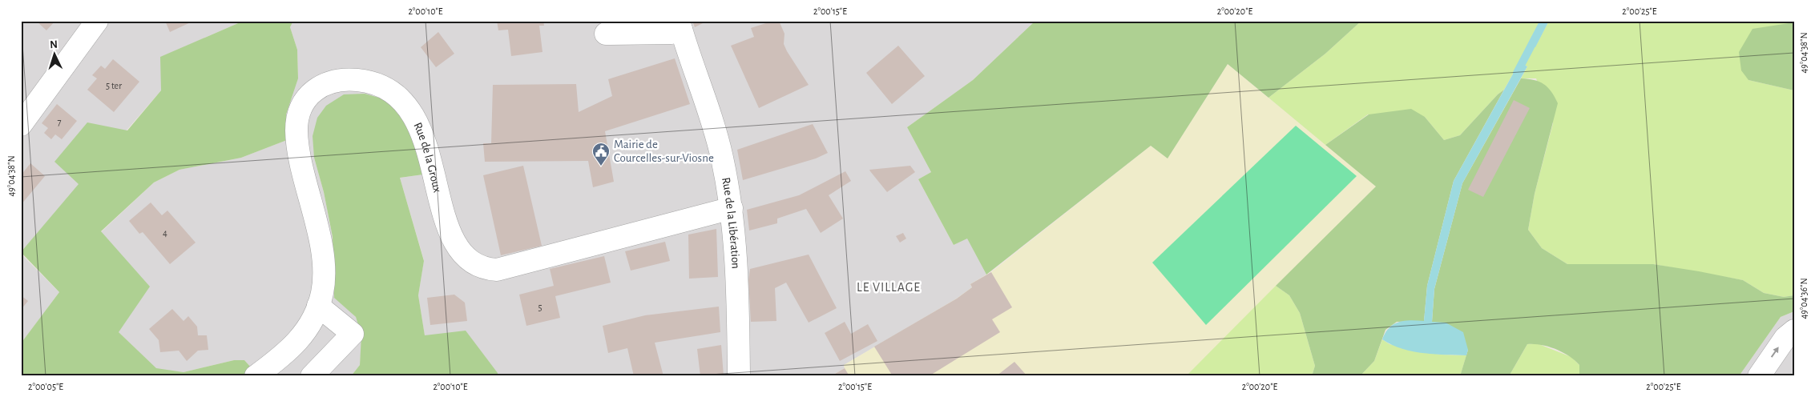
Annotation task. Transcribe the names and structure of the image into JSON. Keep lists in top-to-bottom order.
{
  "streets": {
    "street": ["Rue de la Groux", "Rue de la Libération"]
  },
  "crossings": [
    ["Rue de la Groux", "Rue de la Libération"]
  ],
  "districts": ["LE VILLAGE"],
  "places": {
    "public building": ["Mairie de Courcelles-sur-Viosne"]
  },
  "house_numbers": [
    "5 ter",
    "7",
    "4",
    "5"
  ],
  "north": "top",
  "coordinates": [
    "2°00'10\"E",
    "2°00'15\"E",
    "2°00'20\"E",
    "2°00'25\"E",
    "49°04'38\"N",
    "49°04'36\"N",
    "2°00'05\"E"
  ]
}
